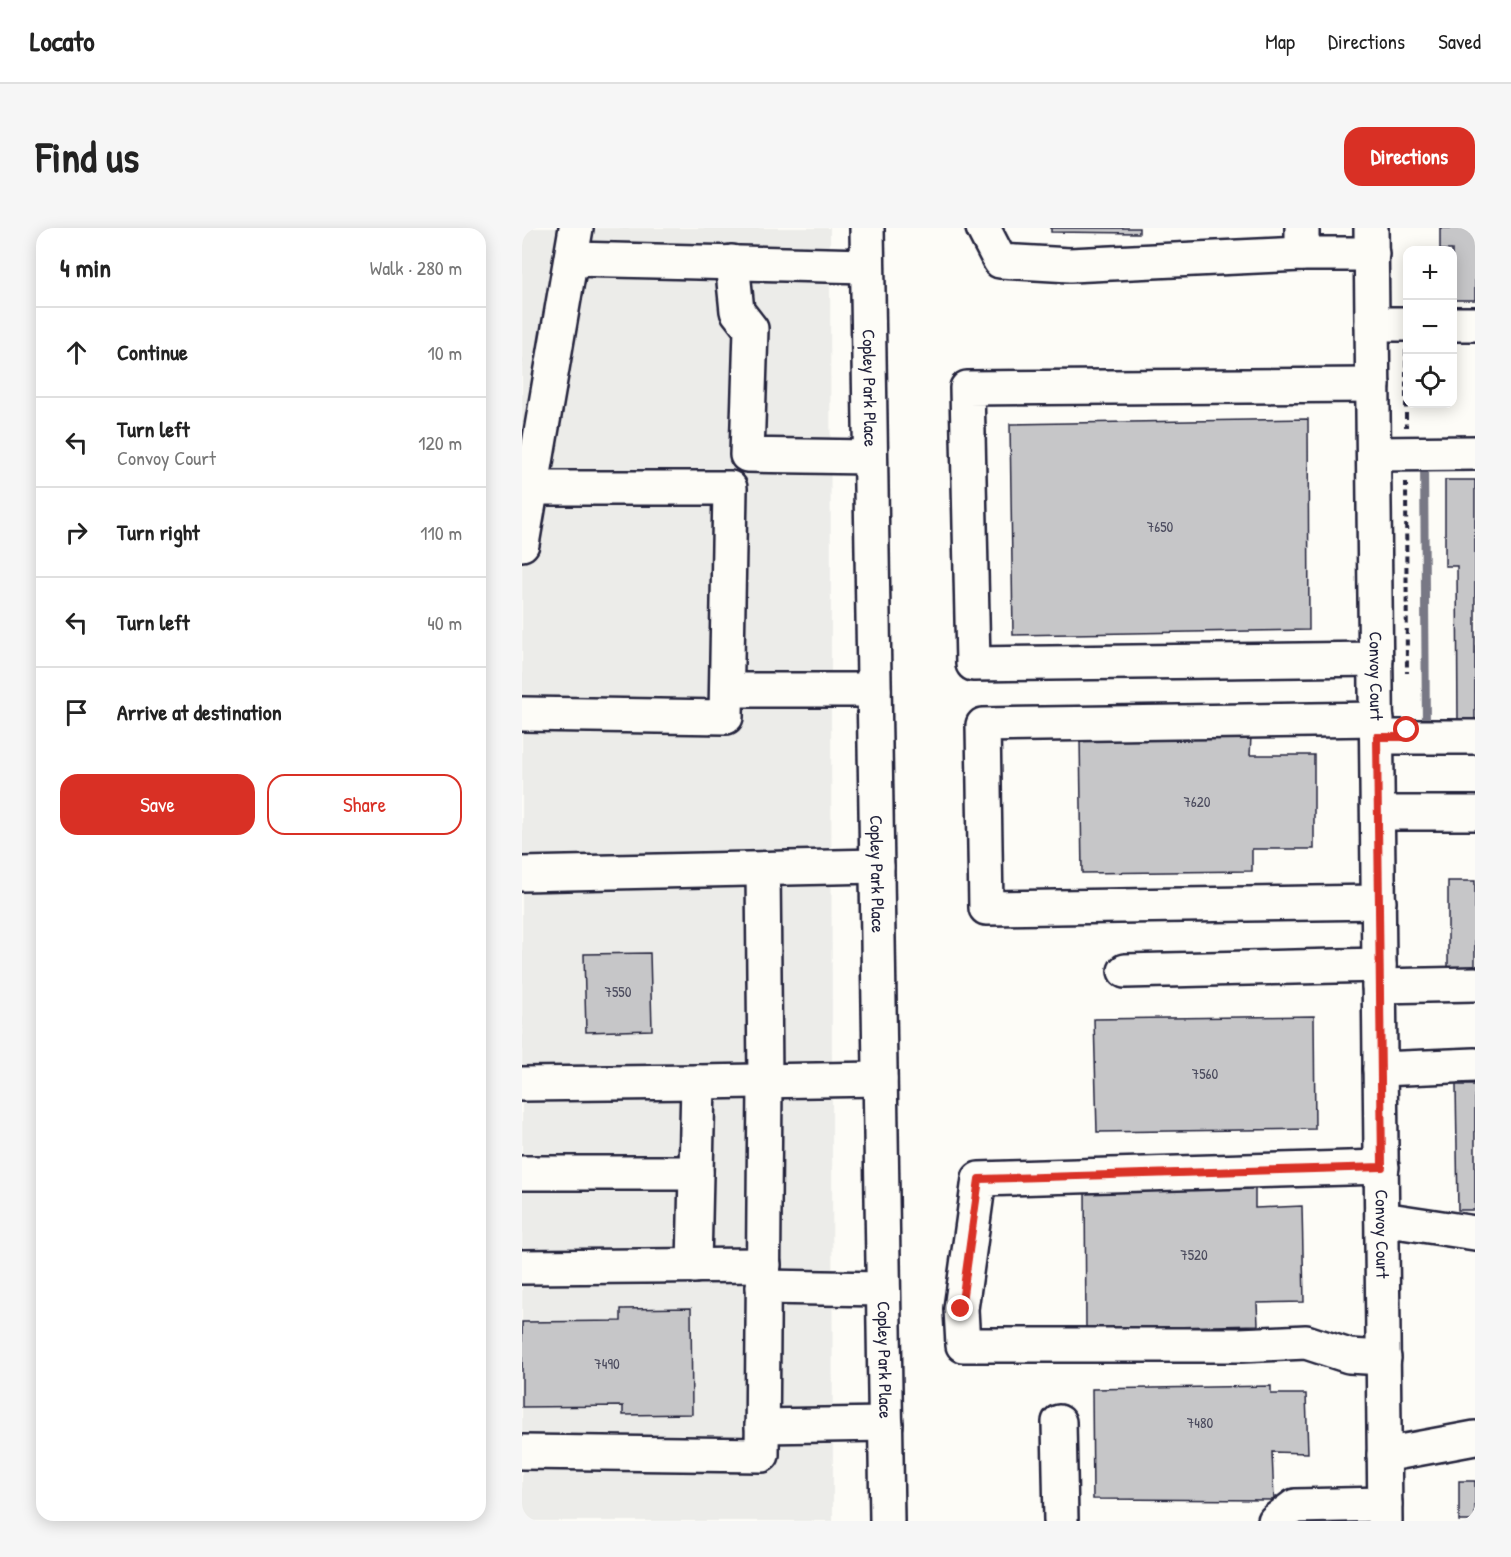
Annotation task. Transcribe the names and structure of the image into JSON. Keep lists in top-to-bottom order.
{
  "streets": {
    "main road": ["Copley Park Place", "Convoy Court"]
  },
  "house_numbers": [
    "7650",
    "7620",
    "7550",
    "7560",
    "7520",
    "7490",
    "7480"
  ],
  "page": {
    "header": "Locato",
    "nav": ["Map", "Directions", "Saved"],
    "buttons": [
      "Directions",
      ["Save", "Share"]
    ],
    "title": "Find us",
    "heading": ["4 min", "Walk · 280 m"],
    "map_buttons": ["+", "−"],
    "list": [
      ["Continue", "10 m"],
      ["Turn left", "Convoy Court", "120 m"],
      ["Turn right", "110 m"],
      ["Turn left", "40 m"],
      "Arrive at destination"
    ]
  }
}
